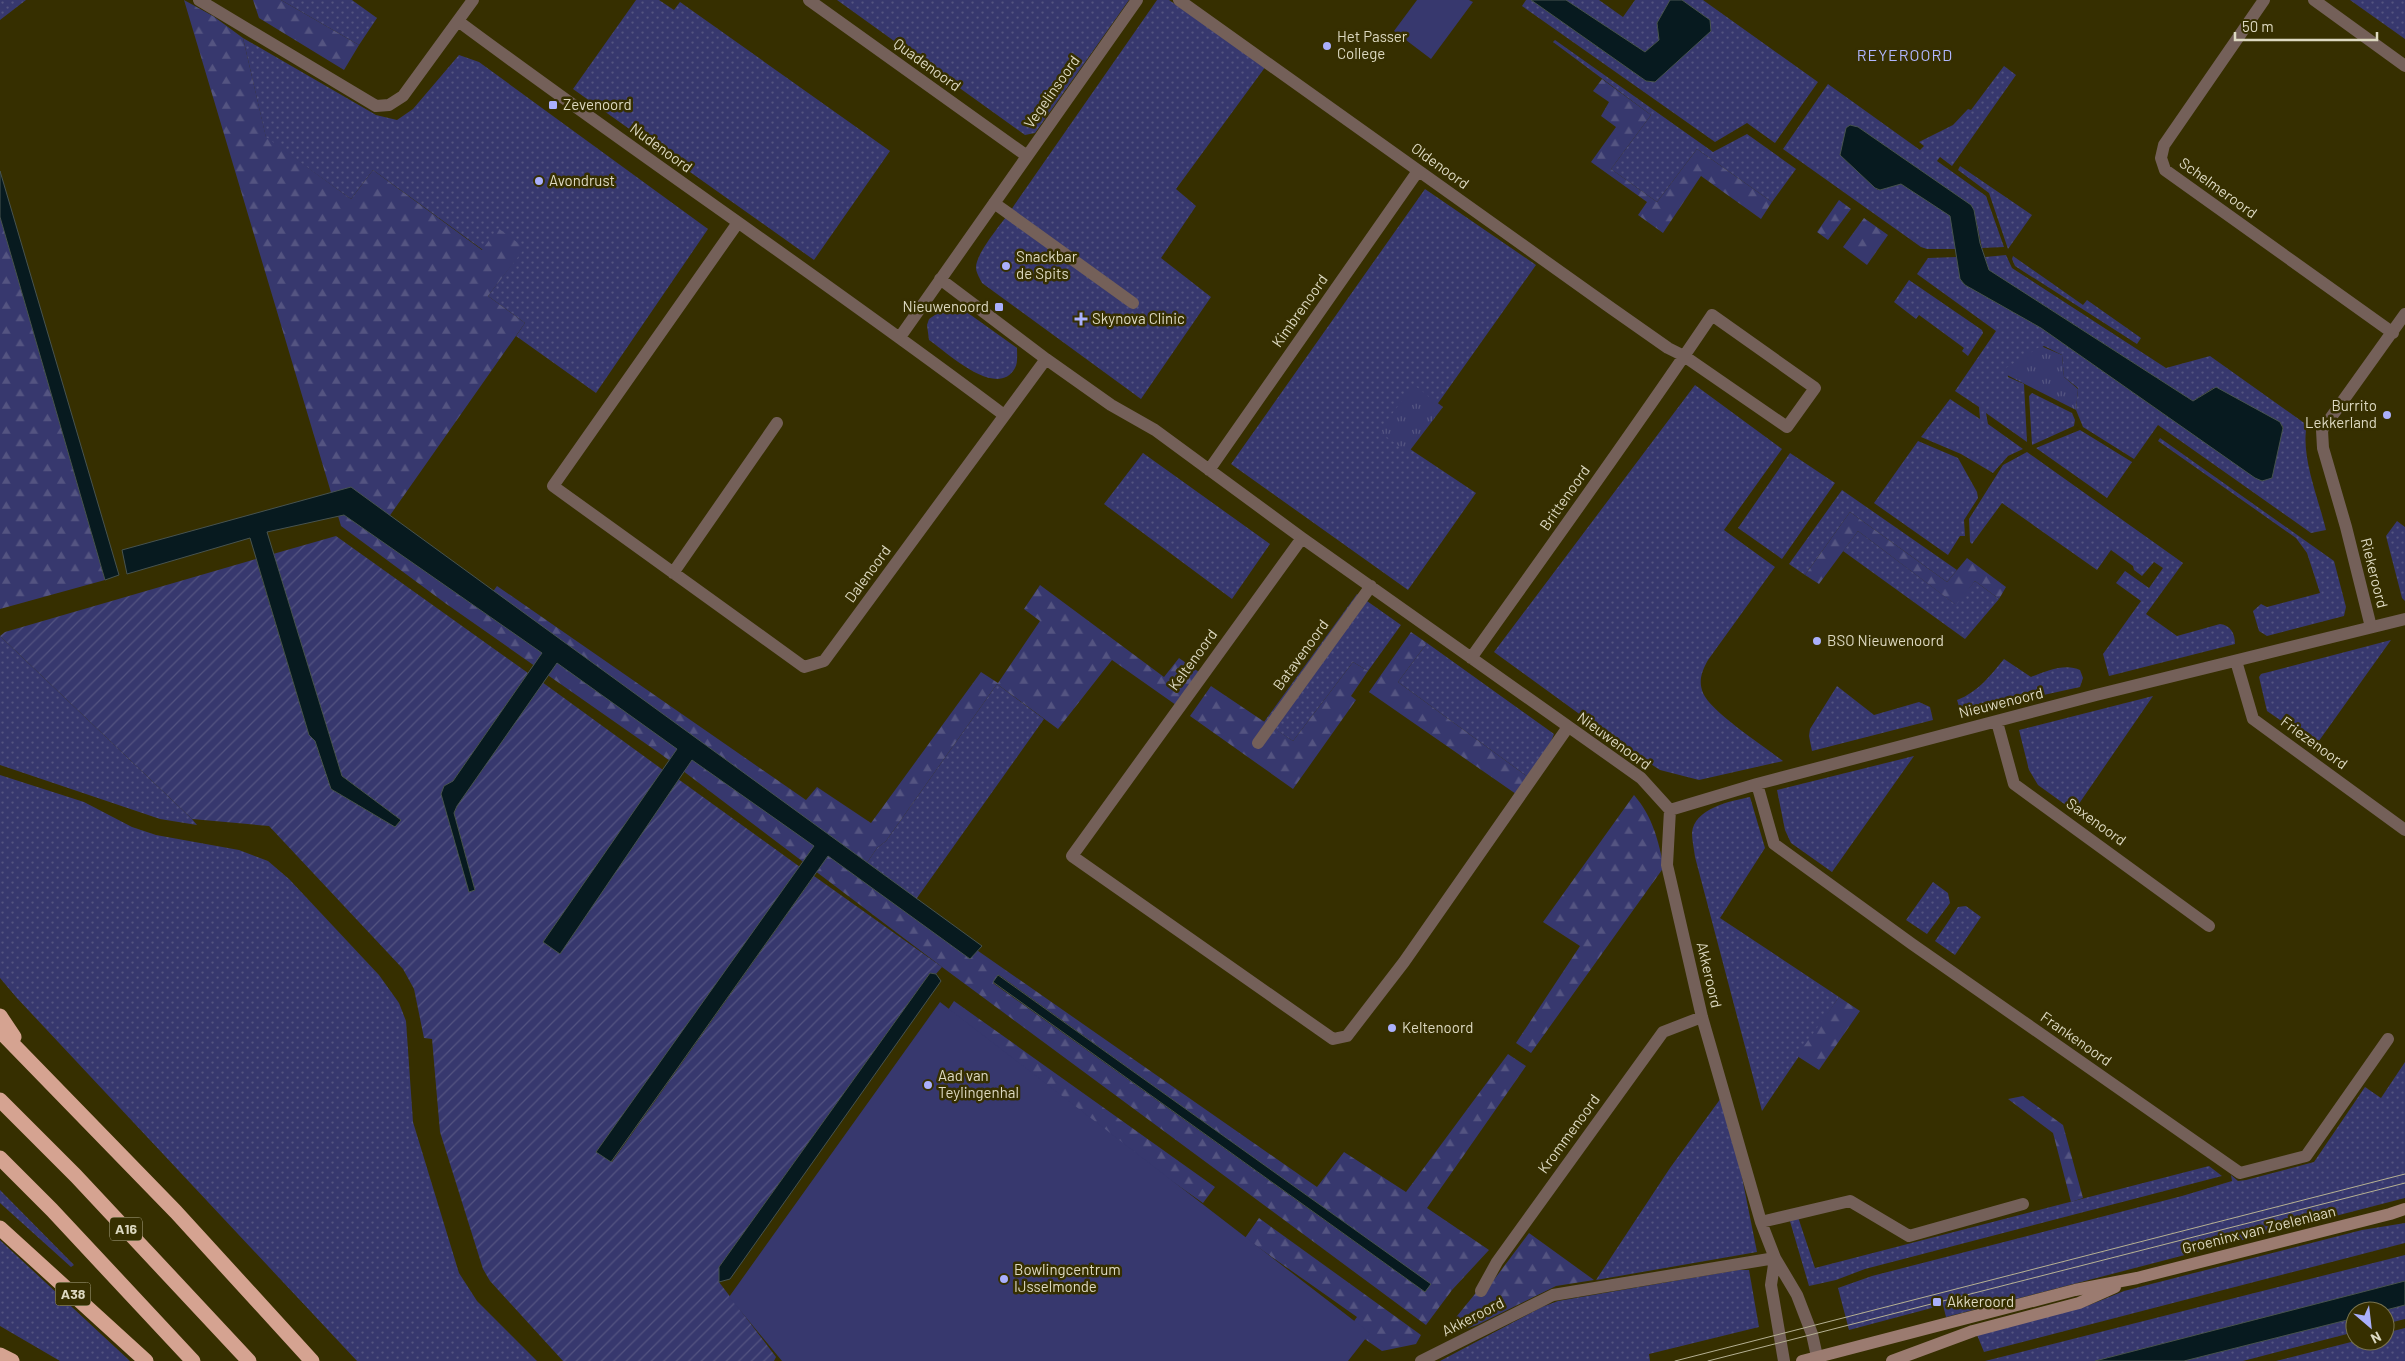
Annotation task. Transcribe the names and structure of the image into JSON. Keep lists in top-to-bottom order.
{
  "streets": {
    "highway": ["A16", "A38"],
    "main road": ["Groeninx van Zoelenlaan"],
    "street": [
      "Quadenoord",
      "Vegelinsoord",
      "Nudenoord",
      "Oldenoord",
      "Schelmeroord",
      "Kimbrenoord",
      "Brittenoord",
      "Riekeroord",
      "Dalenoord",
      "Batavenoord",
      "Keltenoord",
      "Nieuwenoord",
      "Friezenoord",
      "Saxenoord",
      "Akkeroord",
      "Frankenoord",
      "Krommenoord"
    ]
  },
  "crossings": [
    ["Quadenoord", "Vegelinsoord"],
    ["Vegelinsoord", "Nudenoord"],
    ["Vegelinsoord", "Nieuwenoord"],
    ["Nudenoord", "Dalenoord"],
    ["Oldenoord", "Kimbrenoord"],
    ["Oldenoord", "Brittenoord"],
    ["Schelmeroord", "Riekeroord"],
    ["Kimbrenoord", "Nieuwenoord"],
    ["Brittenoord", "Nieuwenoord"],
    ["Riekeroord", "Nieuwenoord"],
    ["Dalenoord", "Nieuwenoord"],
    ["Batavenoord", "Nieuwenoord"],
    ["Keltenoord", "Nieuwenoord"],
    ["Nieuwenoord", "Friezenoord"],
    ["Nieuwenoord", "Saxenoord"],
    ["Nieuwenoord", "Akkeroord"],
    ["Nieuwenoord", "Frankenoord"],
    ["Akkeroord", "Krommenoord"],
    ["Akkeroord", "Groeninx van Zoelenlaan"]
  ],
  "districts": ["REYEROORD"],
  "places": {
    "other": [
      "Het Passer College",
      "Avondrust",
      "Snackbar de Spits",
      "Burrito Lekkerland",
      "BSO Nieuwenoord",
      "Keltenoord",
      "Aad van Teylingenhal",
      "Bowlingcentrum IJsselmonde"
    ],
    "transit": ["Zevenoord", "Nieuwenoord", "Akkeroord"],
    "health": ["Skynova Clinic"]
  },
  "scale_bar": "50 m",
  "north": "bottom right"
}
